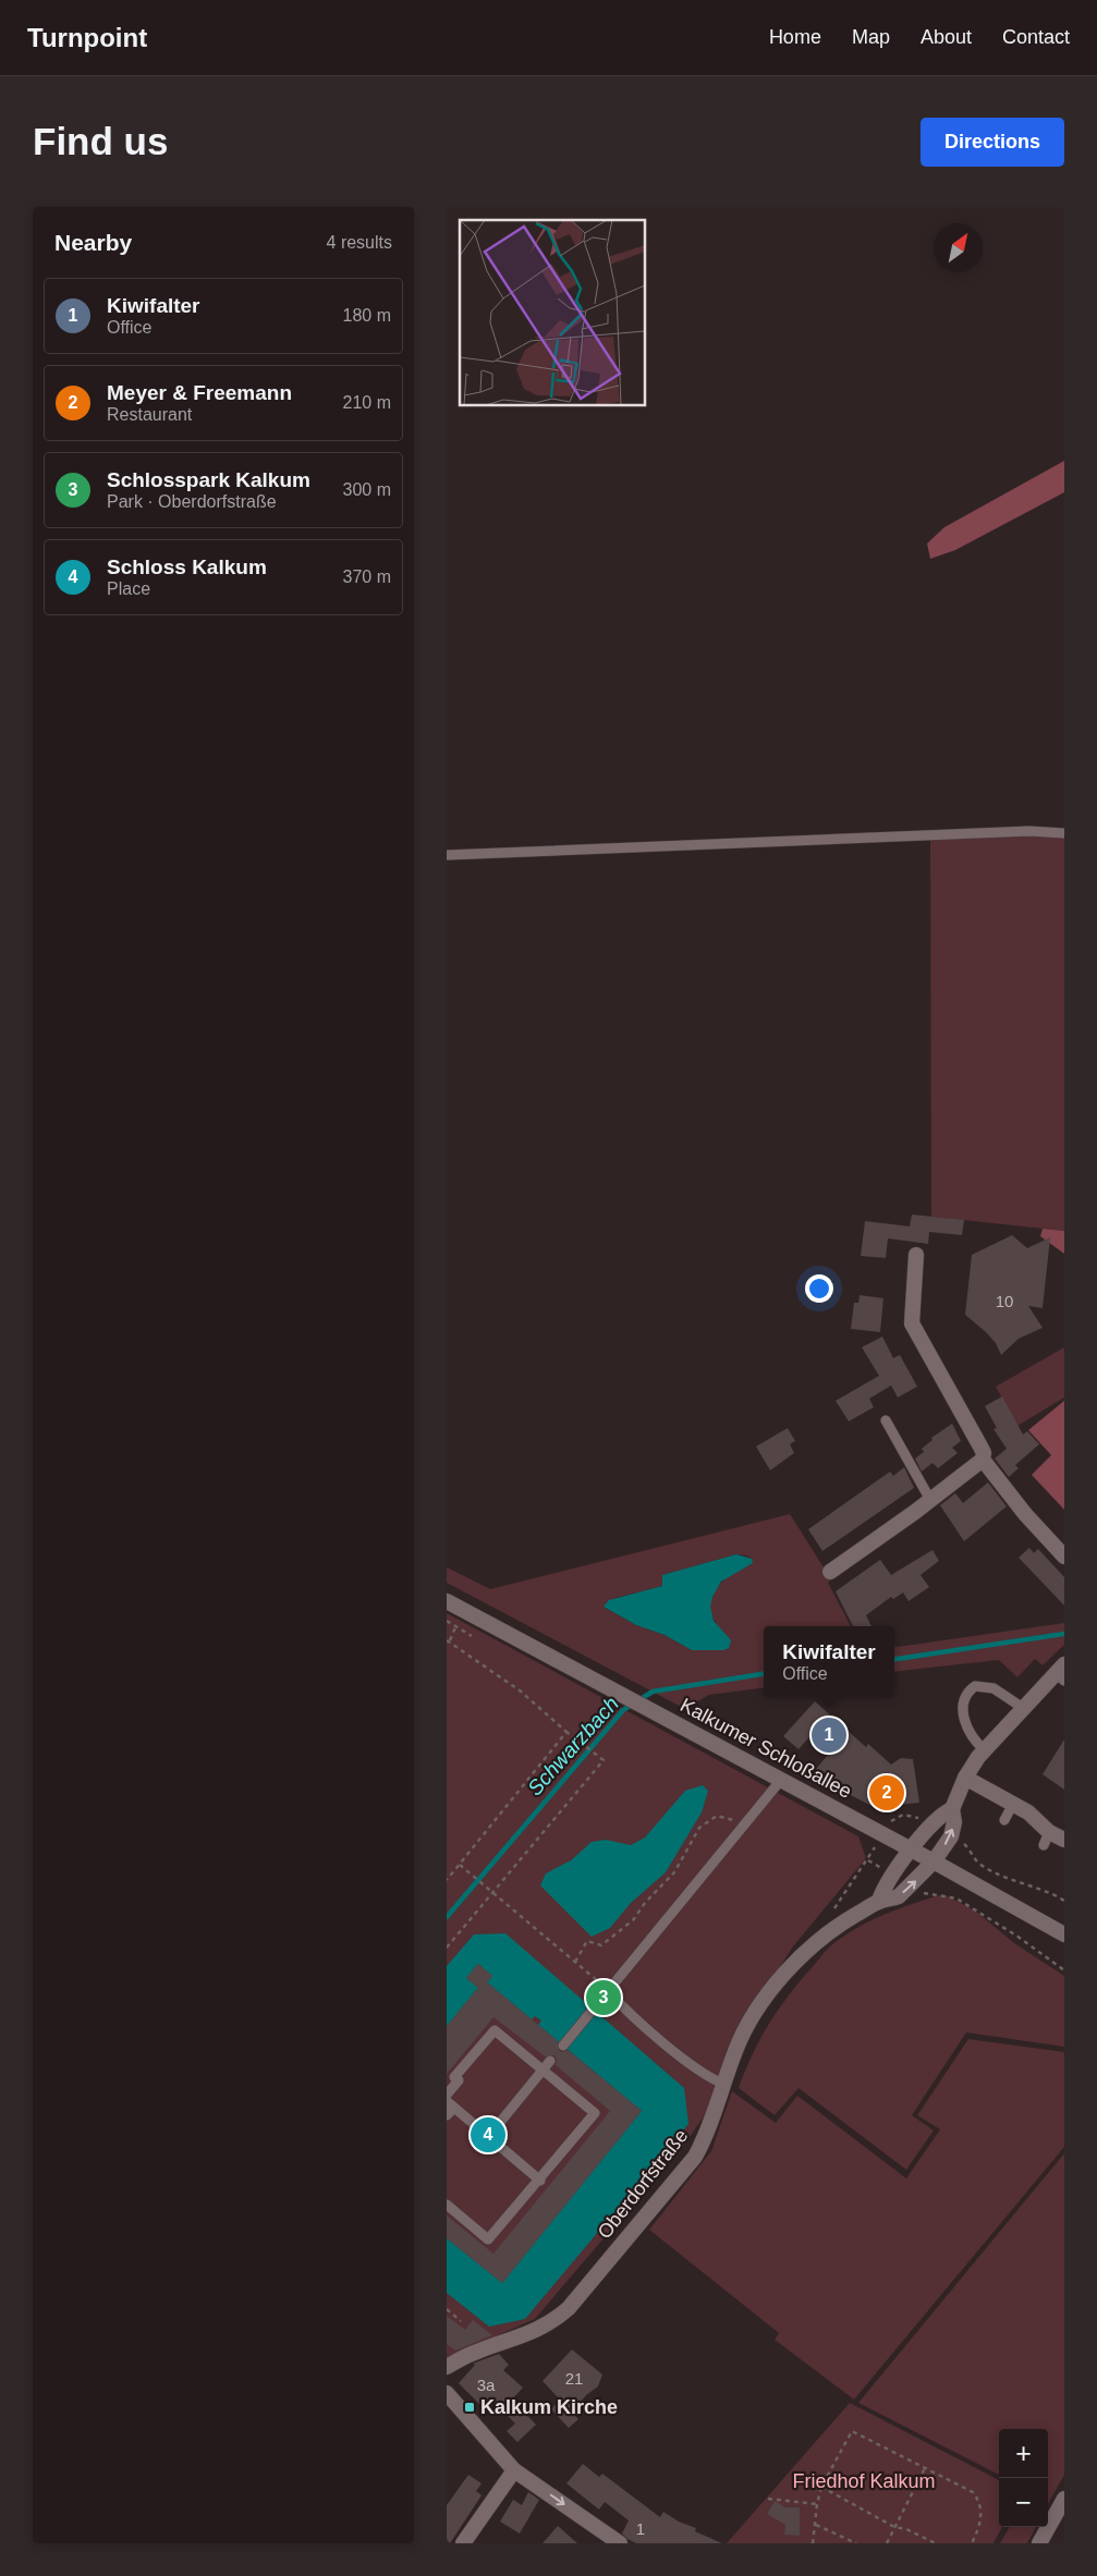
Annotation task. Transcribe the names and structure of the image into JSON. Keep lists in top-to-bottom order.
{
  "streets": {
    "street": ["Kalkumer Schloßallee", "Oberdorfstraße"]
  },
  "crossings": [
    ["Kalkumer Schloßallee", "Oberdorfstraße"]
  ],
  "water": ["Schwarzbach"],
  "parks": ["Friedhof Kalkum"],
  "places": {
    "transit": ["Kalkum Kirche"]
  },
  "house_numbers": [
    "10",
    "21",
    "3a",
    "1"
  ],
  "north": "top right",
  "page": {
    "header": "Turnpoint",
    "nav": [
      "Home",
      "Map",
      "About",
      "Contact"
    ],
    "buttons": "Directions",
    "title": "Find us",
    "heading": ["Nearby", "4 results"],
    "list": [
      {
        "mark": "1",
        "name": "Kiwifalter",
        "note": "Office",
        "value": "180 m"
      },
      {
        "mark": "2",
        "name": "Meyer & Freemann",
        "note": "Restaurant",
        "value": "210 m"
      },
      {
        "mark": "3",
        "name": "Schlosspark Kalkum",
        "note": "Park · Oberdorfstraße",
        "value": "300 m"
      },
      {
        "mark": "4",
        "name": "Schloss Kalkum",
        "note": "Place",
        "value": "370 m"
      }
    ],
    "popup": ["Kiwifalter", "Office"],
    "pins": [
      "1",
      "2",
      "3",
      "4"
    ],
    "map_buttons": ["+", "−"]
  }
}
